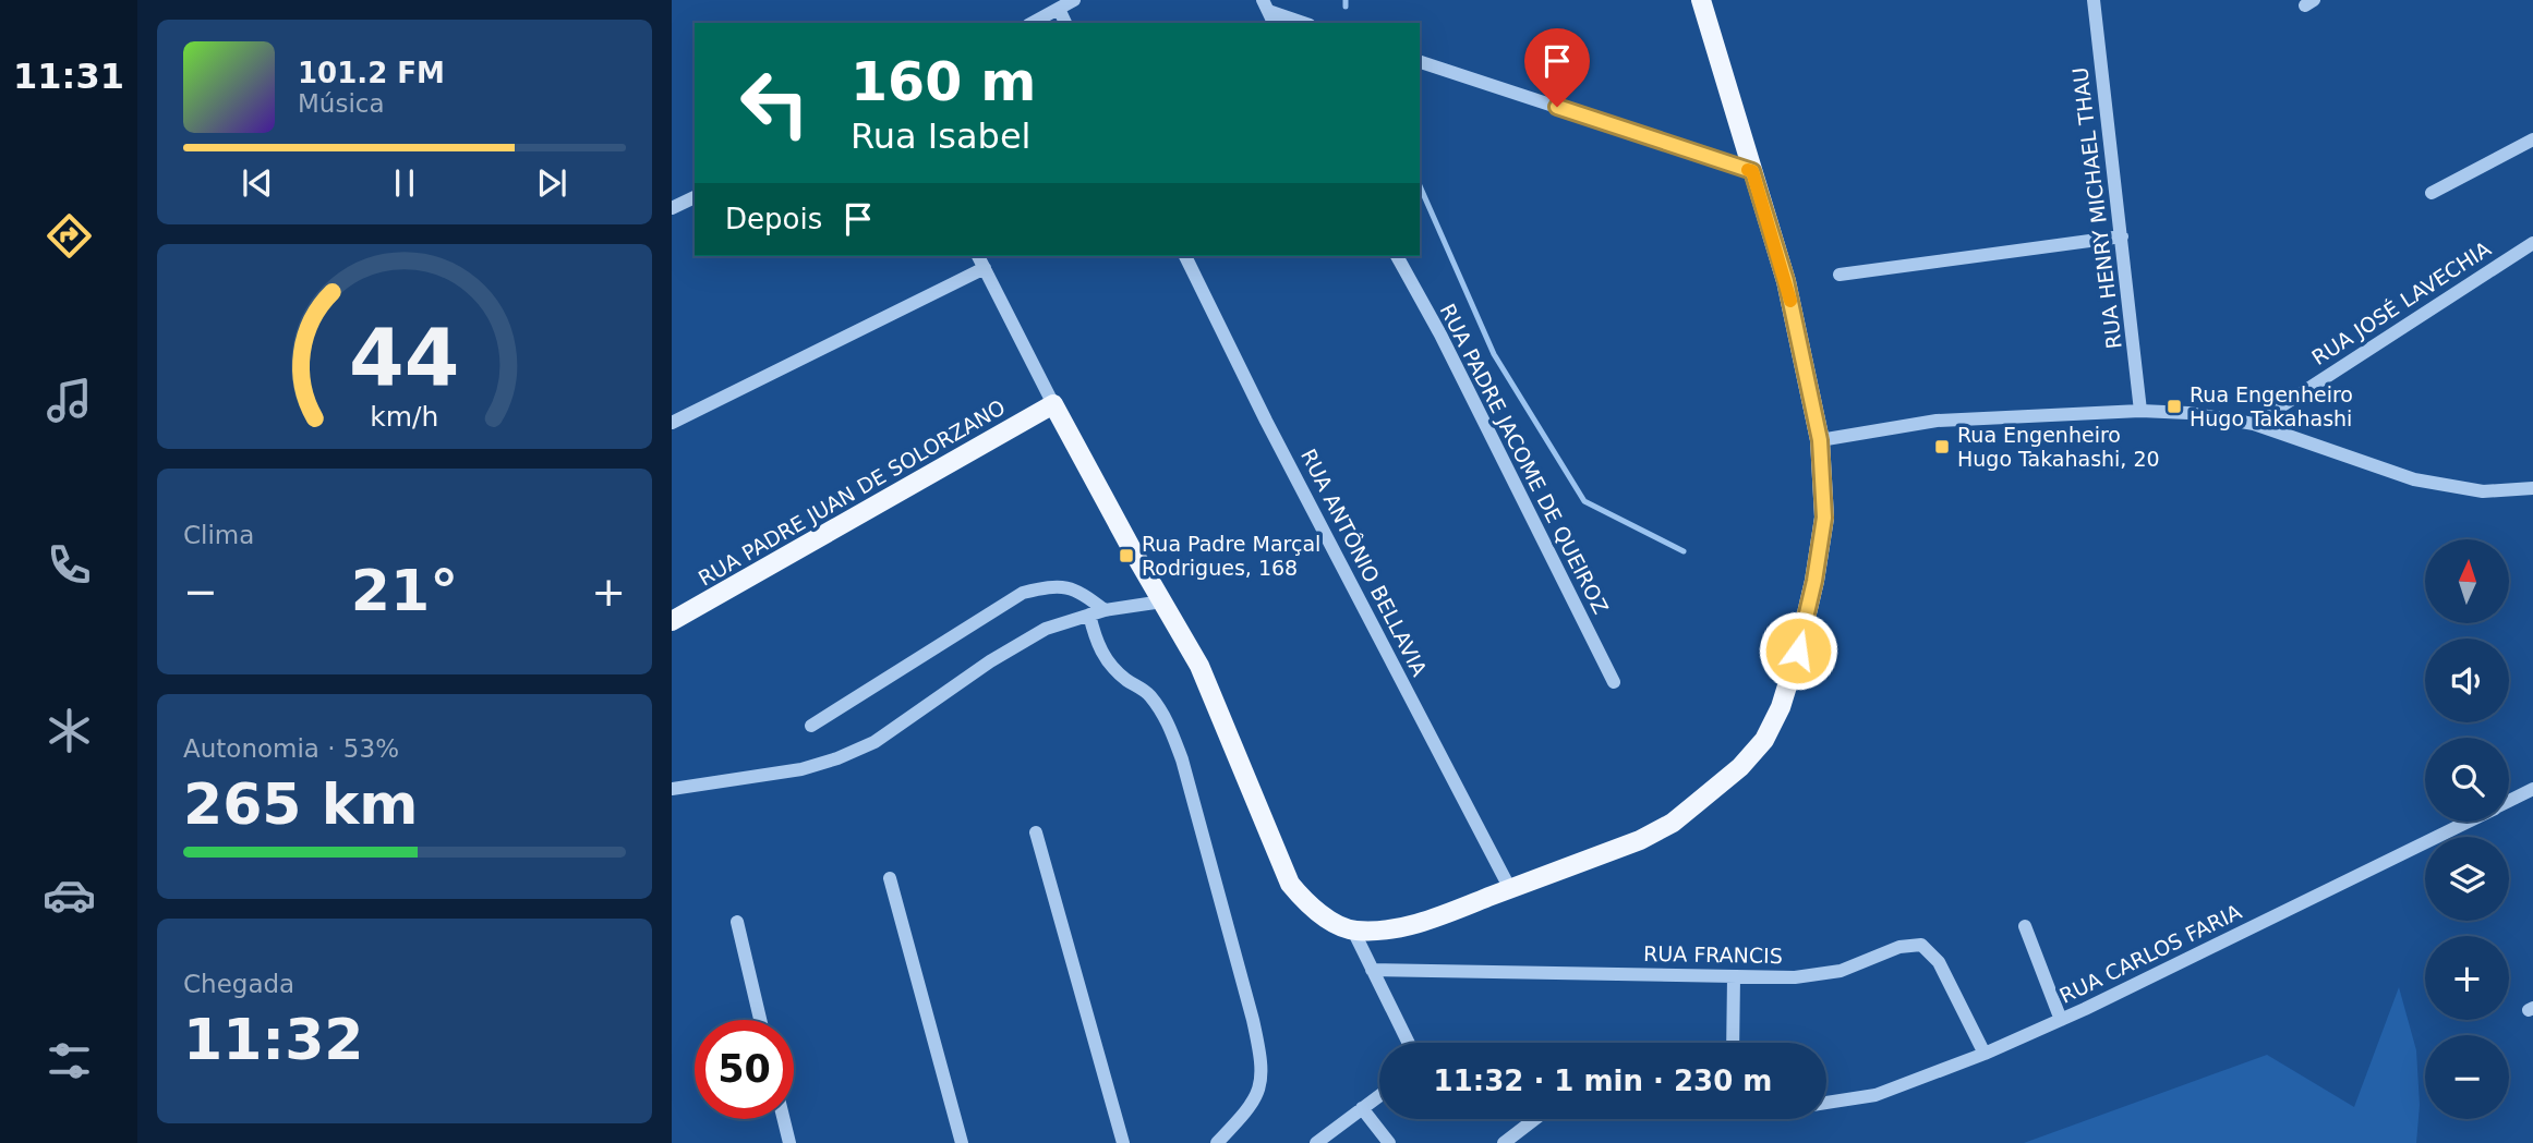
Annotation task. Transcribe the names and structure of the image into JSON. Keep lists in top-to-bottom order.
{
  "streets": {
    "main road": ["RUA PADRE JUAN DE SOLORZANO"],
    "street": [
      "RUA HENRY MICHAEL THAU",
      "RUA JOSÉ LAVECHIA",
      "RUA PADRE JACOME DE QUEIROZ",
      "RUA ANTÔNIO BELLAVIA",
      "RUA CARLOS FARIA",
      "RUA FRANCIS"
    ]
  },
  "crossings": [
    ["RUA CARLOS FARIA", "RUA FRANCIS"]
  ],
  "places": {
    "transit": ["Rua Engenheiro Hugo Takahashi", "Rua Engenheiro Hugo Takahashi, 20", "Rua Padre Marçal Rodrigues, 168"]
  },
  "north": "top",
  "page": {
    "tabs": "11:31",
    "turn": ["160 m", "Rua Isabel"],
    "song": ["101.2 FM", "Música"],
    "then": "Depois",
    "tile": [
      "Clima",
      ["Autonomia · 53%", "265 km"],
      ["Chegada", "11:32"]
    ],
    "map_buttons": ["+", "−"],
    "heat": ["−", "21°", "+"],
    "limit": "50",
    "trip": "11:32 · 1 min · 230 m",
    "gauge": ["44", "km/h"]
  }
}
